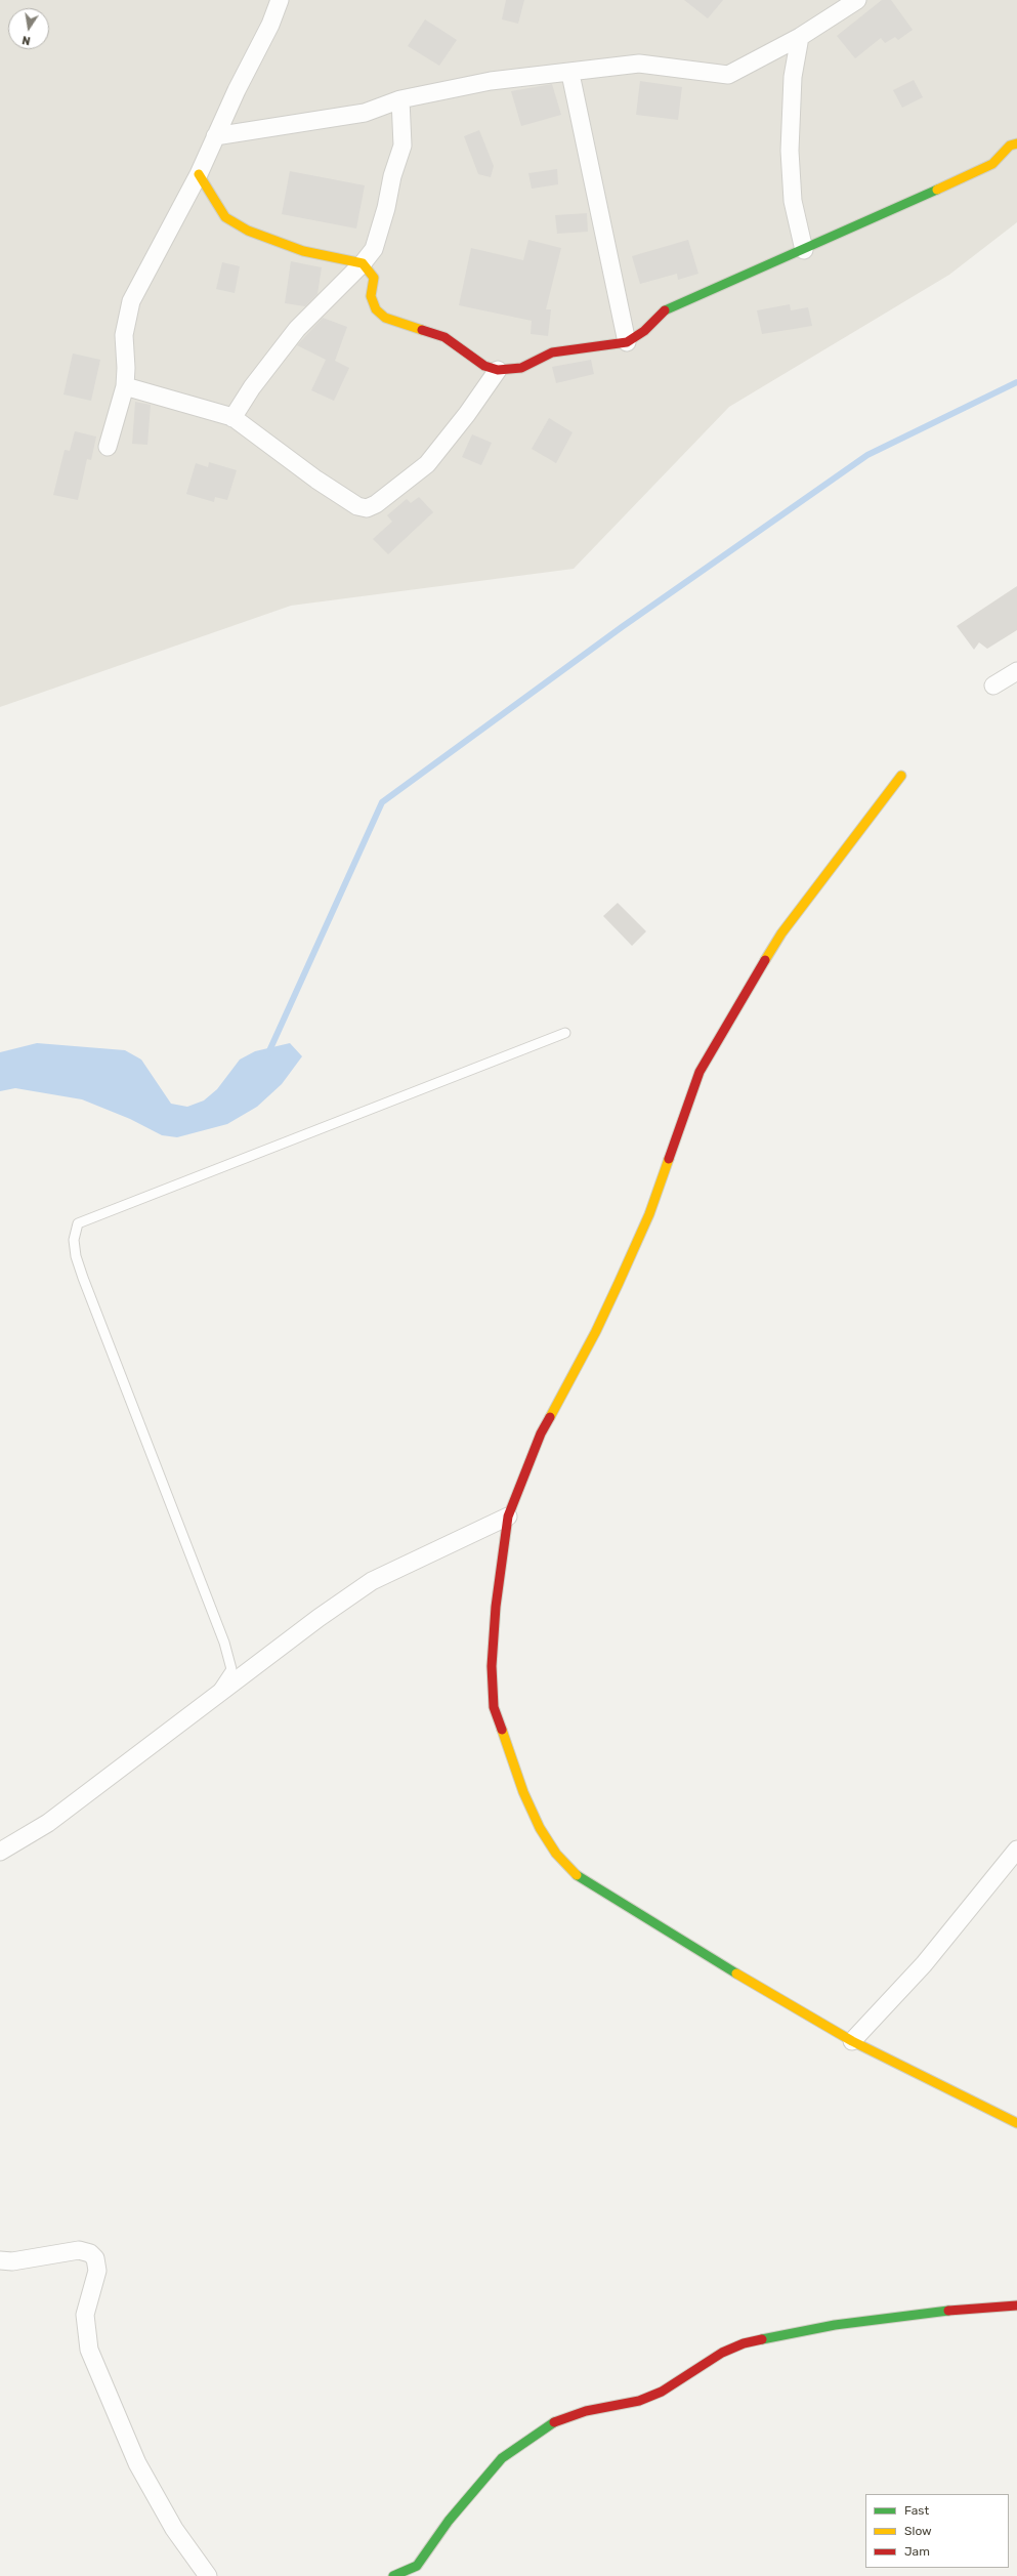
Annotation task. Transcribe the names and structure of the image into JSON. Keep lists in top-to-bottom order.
{
  "legend": ["Fast", "Slow", "Jam"],
  "north": "bottom"
}
